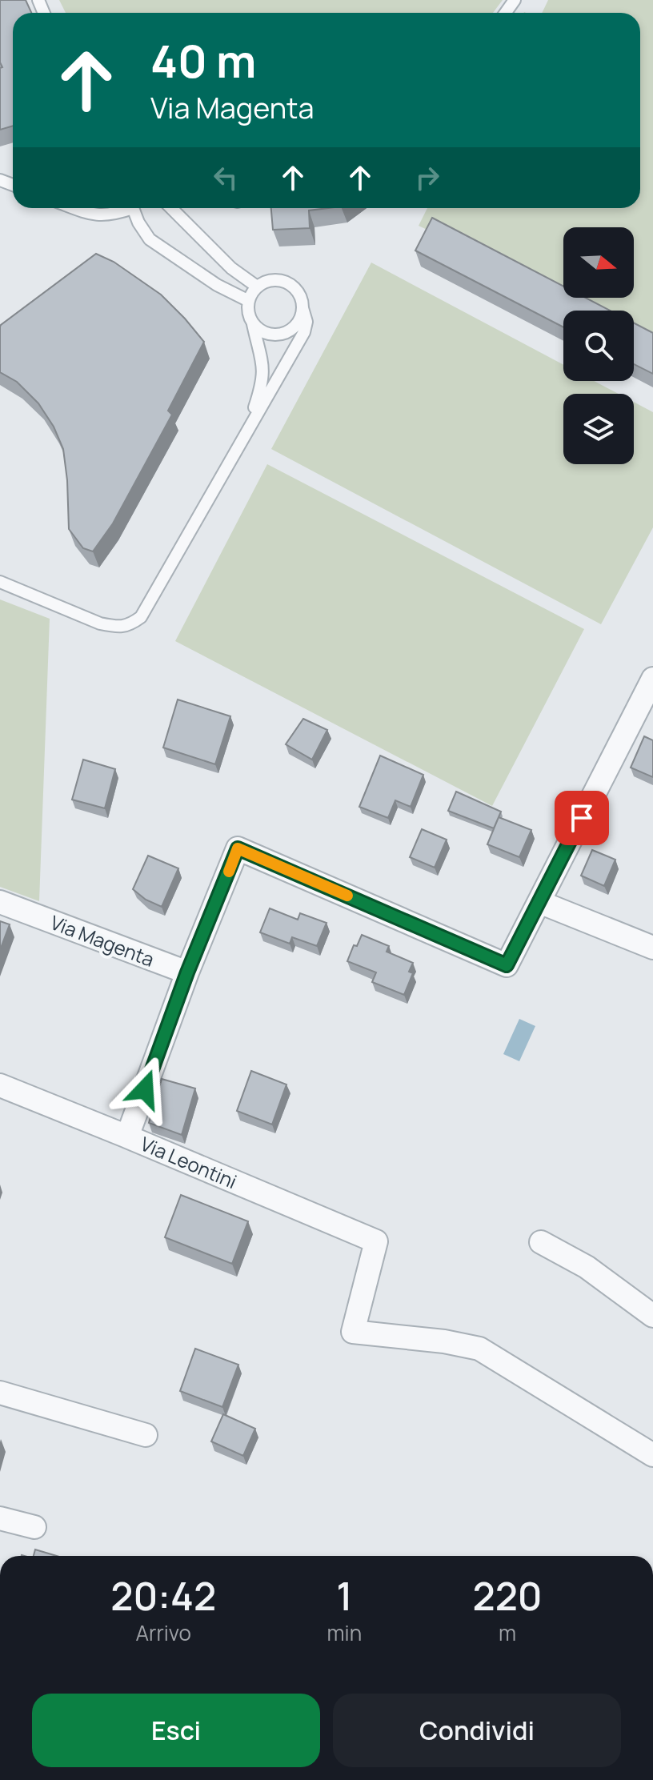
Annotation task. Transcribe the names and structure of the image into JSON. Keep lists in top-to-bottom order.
{
  "streets": {
    "street": ["Via Magenta", "Via Leontini"]
  },
  "crossings": [
    ["Via Magenta", "Via Leontini"]
  ],
  "north": "right",
  "page": {
    "turn": ["40 m", "Via Magenta"],
    "eta": [
      "20:42",
      "Arrivo",
      "1",
      "min",
      "220",
      "m"
    ],
    "buttons": ["Esci", "Condividi"]
  }
}
